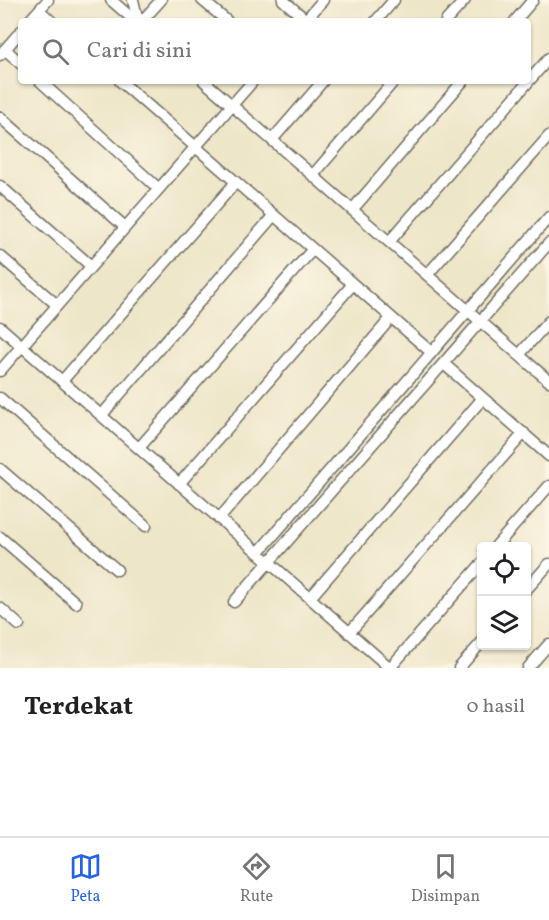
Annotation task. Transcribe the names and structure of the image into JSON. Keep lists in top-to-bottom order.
{
  "page": {
    "search": "Cari di sini",
    "heading": ["Terdekat", "0 hasil"],
    "nav": ["Peta", "Rute", "Disimpan"]
  }
}
